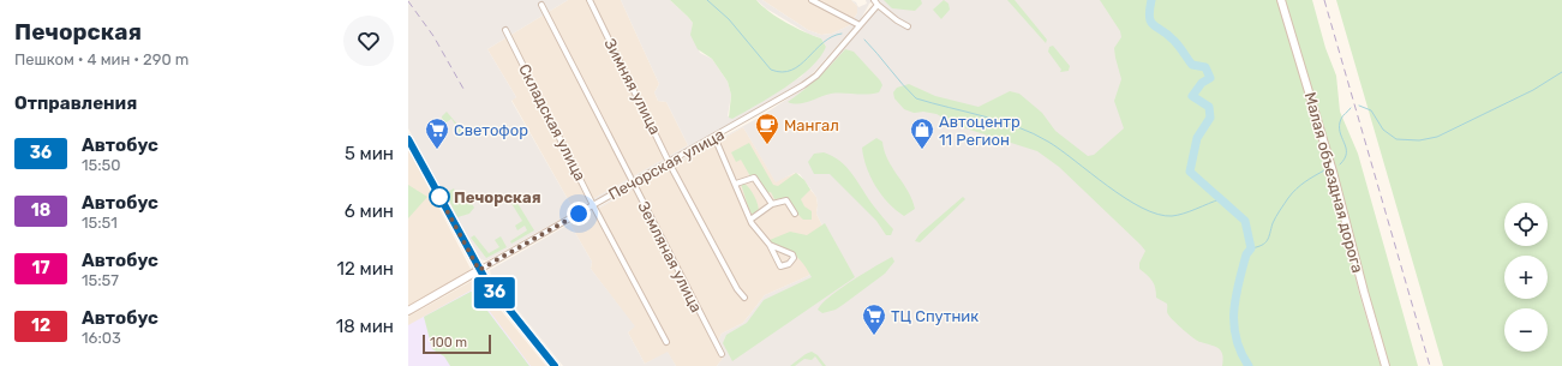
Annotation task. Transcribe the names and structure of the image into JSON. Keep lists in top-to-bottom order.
{
  "streets": {
    "street": [
      "Зимняя улица",
      "Складская улица",
      "Печорская улица",
      "Малая объездная дорога",
      "Земляная улица"
    ]
  },
  "crossings": [
    ["Зимняя улица", "Печорская улица"],
    ["Складская улица", "Печорская улица"],
    ["Печорская улица", "Земляная улица"]
  ],
  "places": {
    "cafe": ["Мангал"],
    "supermarket": ["Светофор", "ТЦ Спутник"],
    "shop": ["Автоцентр 11 Регион"],
    "other": ["Печорская"]
  },
  "lines": ["bus line 36"],
  "scale_bar": "100 m",
  "page": {
    "heading": [
      ["Печорская", "Пешком · 4 мин · 290 m"],
      "Отправления"
    ],
    "on_map": "36",
    "list": [
      {
        "mark": "36",
        "name": "Автобус",
        "note": "15:50",
        "value": "5 мин"
      },
      {
        "mark": "18",
        "name": "Автобус",
        "note": "15:51",
        "value": "6 мин"
      },
      {
        "mark": "17",
        "name": "Автобус",
        "note": "15:57",
        "value": "12 мин"
      },
      {
        "mark": "12",
        "name": "Автобус",
        "note": "16:03",
        "value": "18 мин"
      }
    ],
    "map_buttons": ["+", "−"],
    "scale": "100 m"
  }
}
